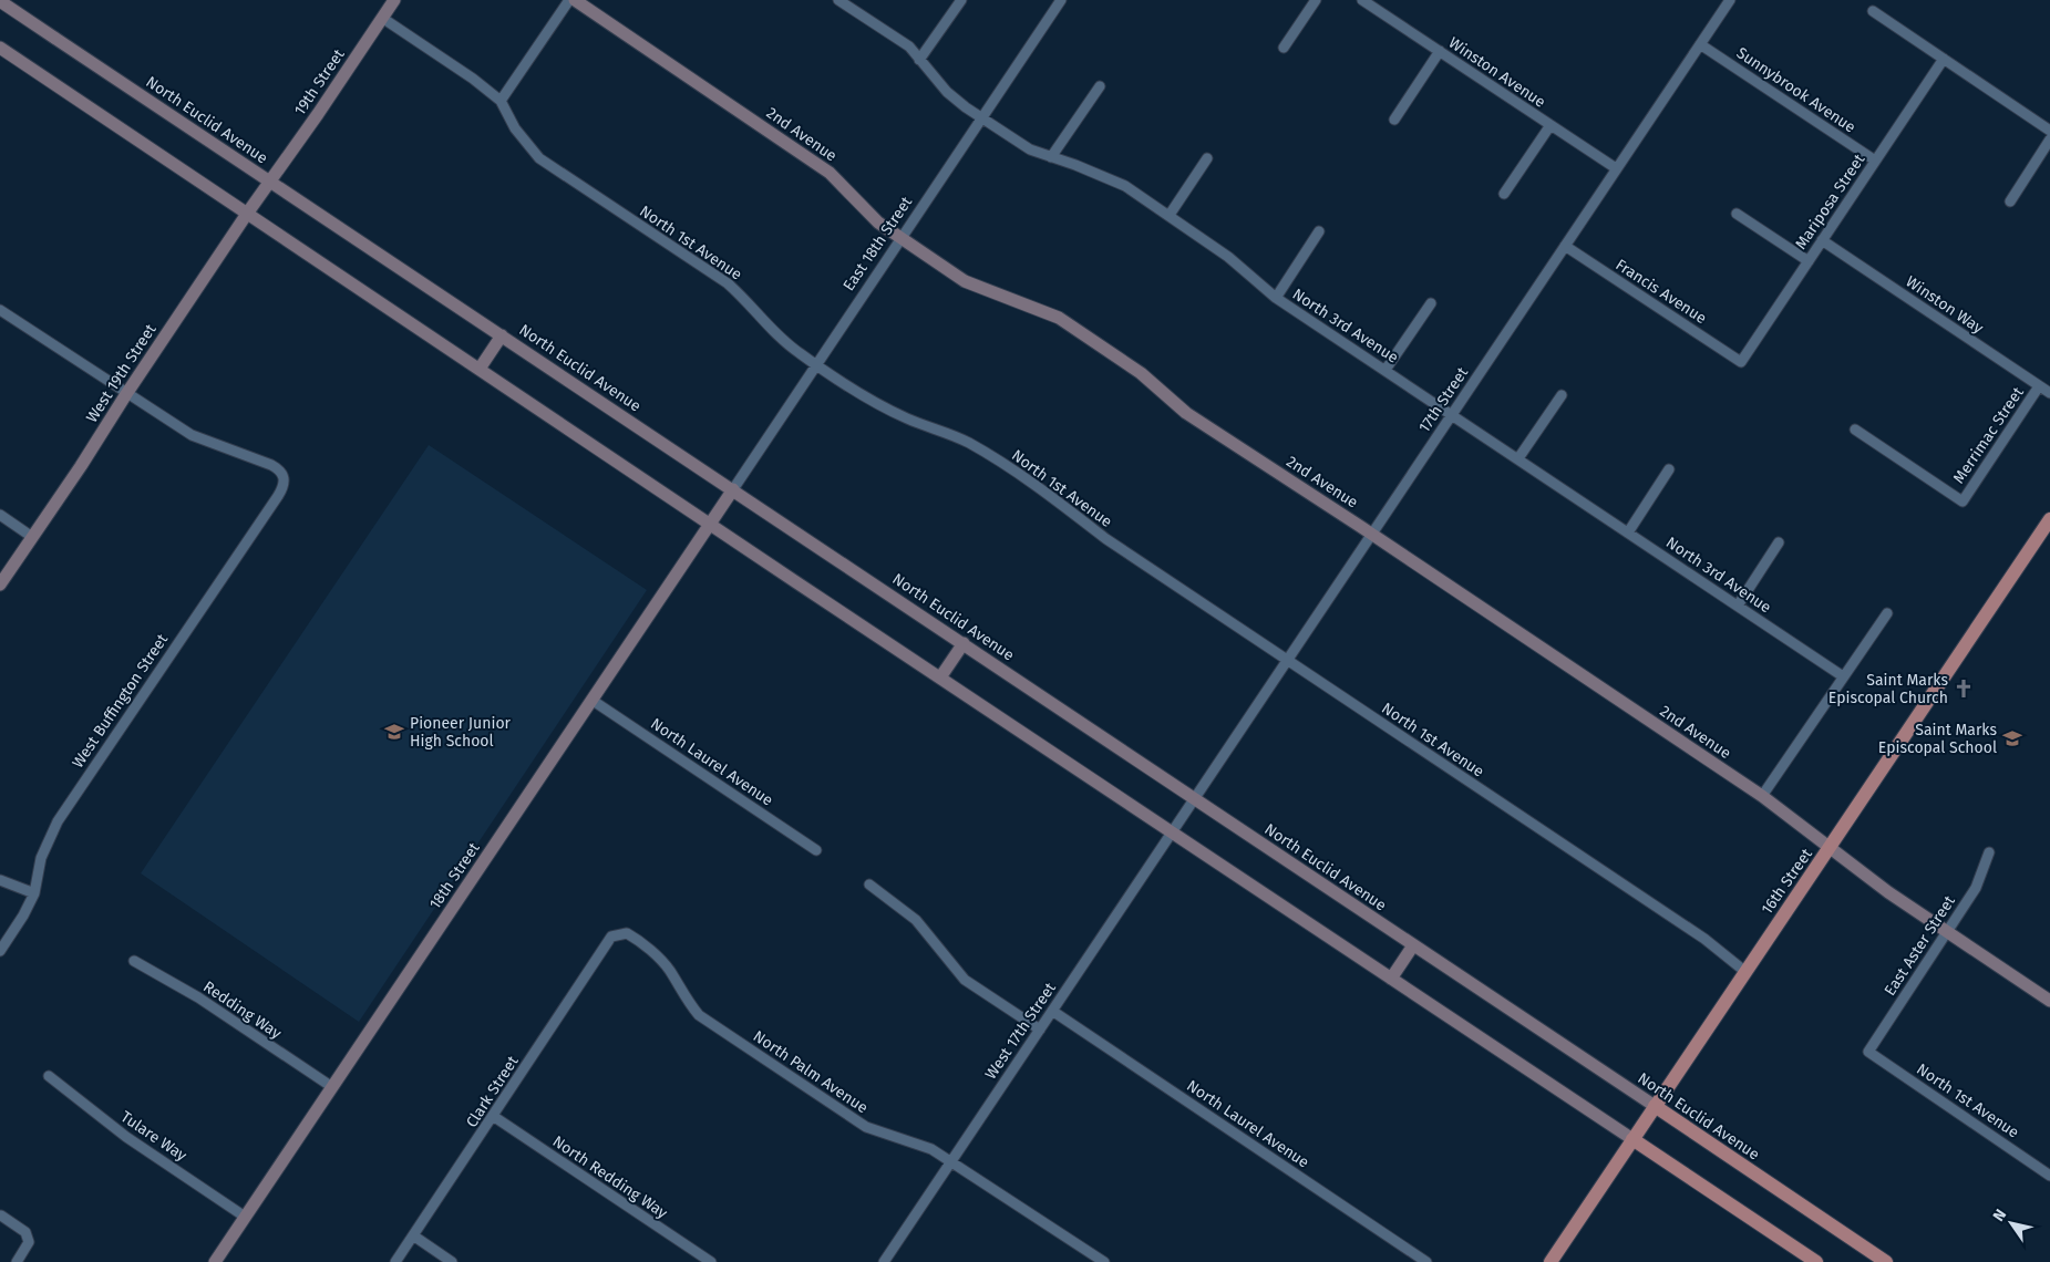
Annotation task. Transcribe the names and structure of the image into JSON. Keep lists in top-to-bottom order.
{
  "streets": {
    "main road": [
      "19th Street",
      "North Euclid Avenue",
      "2nd Avenue",
      "East 18th Street",
      "West 19th Street",
      "18th Street",
      "16th Street"
    ],
    "street": [
      "Winston Avenue",
      "Sunnybrook Avenue",
      "Mariposa Street",
      "North 1st Avenue",
      "Francis Avenue",
      "Winston Way",
      "North 3rd Avenue",
      "17th Street",
      "Merrimac Street",
      "West Buffington Street",
      "North Laurel Avenue",
      "East Aster Street",
      "Redding Way",
      "West 17th Street",
      "North Palm Avenue",
      "Clark Street",
      "Tulare Way",
      "North Redding Way"
    ]
  },
  "crossings": [
    ["Winston Avenue", "17th Street"],
    ["19th Street", "North Euclid Avenue"],
    ["19th Street", "North 1st Avenue"],
    ["19th Street", "West 19th Street"],
    ["Sunnybrook Avenue", "Mariposa Street"],
    ["Sunnybrook Avenue", "17th Street"],
    ["North Euclid Avenue", "East 18th Street"],
    ["North Euclid Avenue", "West 19th Street"],
    ["North Euclid Avenue", "17th Street"],
    ["North Euclid Avenue", "16th Street"],
    ["2nd Avenue", "East 18th Street"],
    ["2nd Avenue", "17th Street"],
    ["2nd Avenue", "16th Street"],
    ["2nd Avenue", "East Aster Street"],
    ["Mariposa Street", "Francis Avenue"],
    ["Mariposa Street", "Winston Way"],
    ["North 1st Avenue", "East 18th Street"],
    ["North 1st Avenue", "17th Street"],
    ["North 1st Avenue", "16th Street"],
    ["North 1st Avenue", "East Aster Street"],
    ["East 18th Street", "North 3rd Avenue"],
    ["East 18th Street", "18th Street"],
    ["Francis Avenue", "17th Street"],
    ["Winston Way", "Merrimac Street"],
    ["North 3rd Avenue", "17th Street"],
    ["West 19th Street", "West Buffington Street"],
    ["17th Street", "West 17th Street"],
    ["North Laurel Avenue", "18th Street"],
    ["North Laurel Avenue", "West 17th Street"],
    ["18th Street", "Redding Way"],
    ["18th Street", "Tulare Way"],
    ["West 17th Street", "North Palm Avenue"],
    ["North Palm Avenue", "Clark Street"],
    ["Clark Street", "North Redding Way"]
  ],
  "places": {
    "church": ["Saint Marks Episcopal Church"],
    "school or university": ["Pioneer Junior High School", "Saint Marks Episcopal School"]
  },
  "north": "top left"
}
